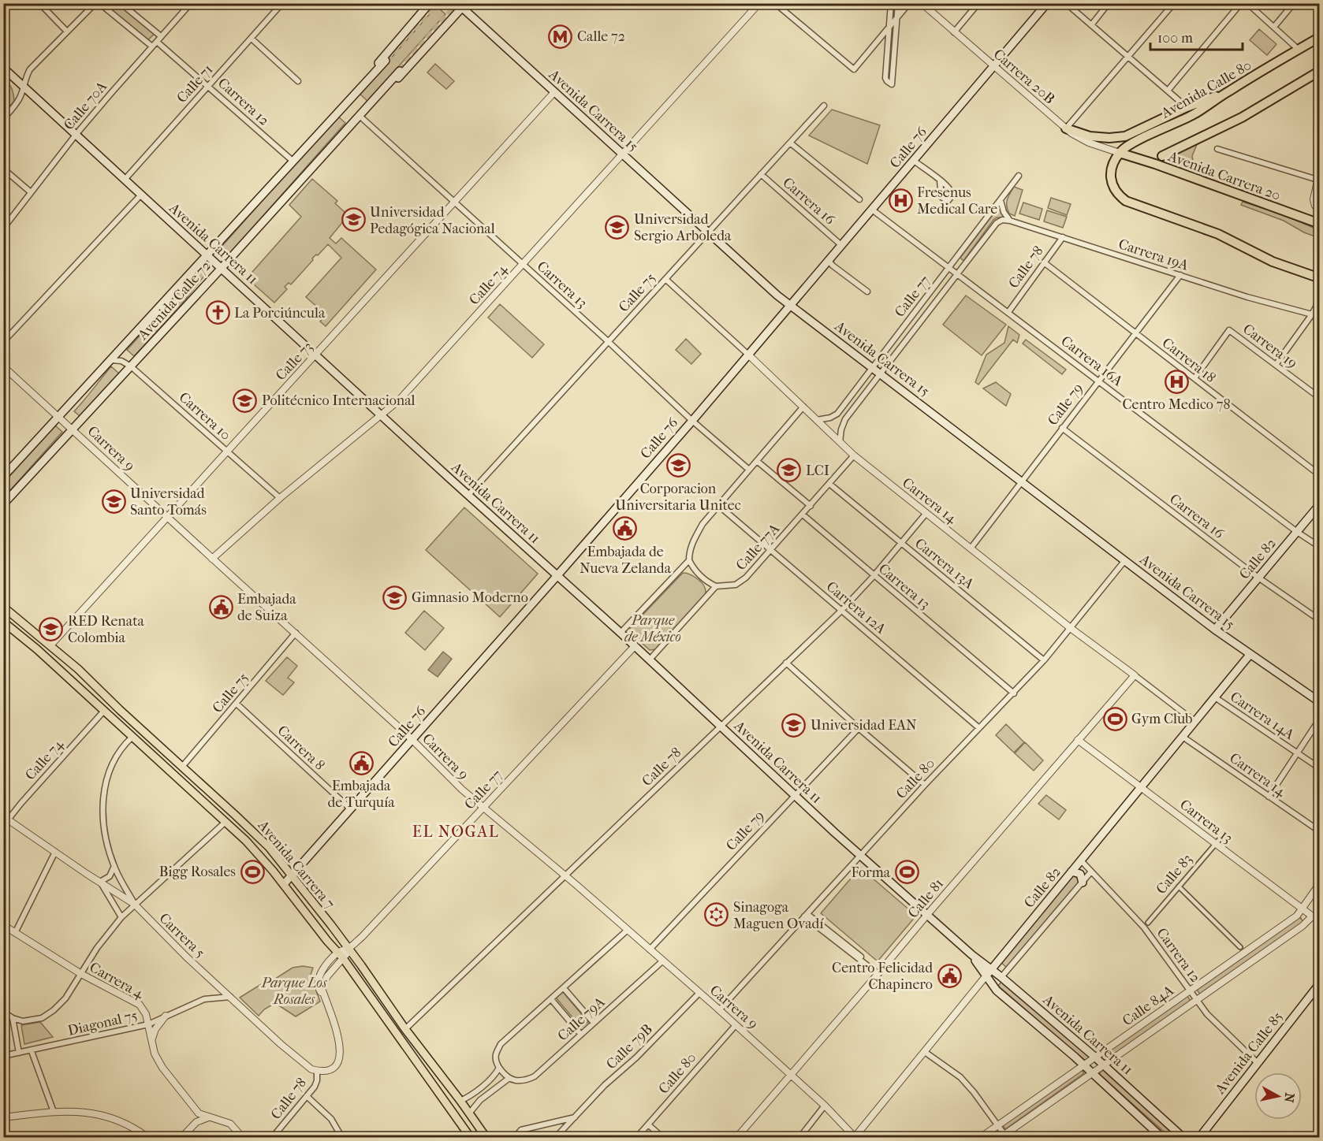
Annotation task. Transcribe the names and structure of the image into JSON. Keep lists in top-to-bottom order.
{
  "streets": {
    "highway": ["Avenida Calle 80", "Avenida Carrera 20"],
    "main road": [
      "Avenida Carrera 15",
      "Calle 76",
      "Avenida Carrera 11",
      "Avenida Calle 72",
      "Calle 82",
      "Avenida Carrera 7",
      "Avenida Calle 85"
    ],
    "street": [
      "Carrera 20B",
      "Calle 71",
      "Carrera 12",
      "Calle 70A",
      "Carrera 16",
      "Carrera 19A",
      "Calle 78",
      "Calle 74",
      "Carrera 13",
      "Calle 75",
      "Calle 77",
      "Carrera 19",
      "Carrera 18",
      "Calle 73",
      "Carrera 16A",
      "Calle 79",
      "Carrera 10",
      "Carrera 9",
      "Carrera 14",
      "Calle 77A",
      "Carrera 13A",
      "Carrera 12A",
      "Carrera 14A",
      "Carrera 8",
      "Calle 80",
      "Calle 83",
      "Calle 81",
      "Carrera 5",
      "Carrera 4",
      "Calle 84A",
      "Calle 79A",
      "Diagonal 75",
      "Calle 79B"
    ]
  },
  "crossings": [
    ["Carrera 20B", "Avenida Calle 80"],
    ["Carrera 20B", "Calle 76"],
    ["Carrera 20B", "Avenida Carrera 20"],
    ["Calle 71", "Carrera 12"],
    ["Calle 71", "Avenida Carrera 11"],
    ["Avenida Calle 80", "Avenida Carrera 20"],
    ["Carrera 12", "Calle 70A"],
    ["Carrera 12", "Avenida Calle 72"],
    ["Carrera 12", "Calle 82"],
    ["Carrera 12", "Calle 84A"],
    ["Carrera 12", "Avenida Calle 85"],
    ["Calle 70A", "Avenida Carrera 11"],
    ["Avenida Carrera 15", "Calle 76"],
    ["Avenida Carrera 15", "Calle 74"],
    ["Avenida Carrera 15", "Calle 75"],
    ["Avenida Carrera 15", "Calle 77"],
    ["Avenida Carrera 15", "Calle 73"],
    ["Avenida Carrera 15", "Calle 79"],
    ["Avenida Carrera 15", "Calle 82"],
    ["Avenida Carrera 15", "Calle 80"],
    ["Calle 76", "Carrera 16"],
    ["Calle 76", "Avenida Carrera 11"],
    ["Calle 76", "Carrera 13"],
    ["Calle 76", "Carrera 16A"],
    ["Calle 76", "Carrera 9"],
    ["Calle 76", "Carrera 14"],
    ["Calle 76", "Carrera 8"],
    ["Calle 76", "Avenida Carrera 7"],
    ["Carrera 16", "Calle 75"],
    ["Carrera 16", "Calle 79"],
    ["Carrera 16", "Calle 82"],
    ["Avenida Carrera 11", "Calle 78"],
    ["Avenida Carrera 11", "Calle 74"],
    ["Avenida Carrera 11", "Calle 75"],
    ["Avenida Carrera 11", "Calle 77"],
    ["Avenida Carrera 11", "Avenida Calle 72"],
    ["Avenida Carrera 11", "Calle 73"],
    ["Avenida Carrera 11", "Calle 79"],
    ["Avenida Carrera 11", "Calle 82"],
    ["Avenida Carrera 11", "Calle 80"],
    ["Avenida Carrera 11", "Calle 81"],
    ["Avenida Carrera 11", "Calle 84A"],
    ["Carrera 19A", "Calle 78"],
    ["Carrera 19A", "Calle 77"],
    ["Carrera 19A", "Calle 79"],
    ["Calle 78", "Carrera 13"],
    ["Calle 78", "Calle 77"],
    ["Calle 78", "Carrera 18"],
    ["Calle 78", "Carrera 16A"],
    ["Calle 78", "Carrera 9"],
    ["Calle 78", "Carrera 14"],
    ["Calle 78", "Carrera 13A"],
    ["Calle 78", "Carrera 12A"],
    ["Calle 78", "Avenida Carrera 7"],
    ["Calle 78", "Carrera 5"],
    ["Calle 74", "Carrera 13"],
    ["Calle 74", "Carrera 10"],
    ["Calle 74", "Carrera 9"],
    ["Calle 74", "Avenida Carrera 7"],
    ["Calle 74", "Carrera 5"],
    ["Carrera 13", "Calle 75"],
    ["Carrera 13", "Avenida Calle 72"],
    ["Carrera 13", "Calle 73"],
    ["Carrera 13", "Calle 77A"],
    ["Carrera 13", "Calle 82"],
    ["Carrera 13", "Calle 80"],
    ["Carrera 13", "Calle 83"],
    ["Carrera 13", "Calle 81"],
    ["Carrera 13", "Calle 84A"],
    ["Calle 75", "Carrera 9"],
    ["Calle 75", "Carrera 14"],
    ["Calle 75", "Carrera 8"],
    ["Calle 75", "Avenida Carrera 7"],
    ["Calle 77", "Carrera 16A"],
    ["Calle 77", "Carrera 9"],
    ["Calle 77", "Carrera 14"],
    ["Calle 77", "Avenida Carrera 7"],
    ["Calle 77", "Carrera 5"],
    ["Avenida Calle 72", "Carrera 10"],
    ["Avenida Calle 72", "Carrera 9"],
    ["Carrera 19", "Carrera 18"],
    ["Carrera 18", "Calle 79"],
    ["Calle 73", "Carrera 10"],
    ["Calle 73", "Carrera 9"],
    ["Calle 73", "Avenida Carrera 7"],
    ["Carrera 16A", "Calle 79"],
    ["Carrera 16A", "Calle 82"],
    ["Calle 79", "Carrera 9"],
    ["Calle 79", "Carrera 14"],
    ["Carrera 9", "Calle 82"],
    ["Carrera 9", "Calle 80"],
    ["Carrera 9", "Calle 81"],
    ["Carrera 9", "Calle 79A"],
    ["Carrera 9", "Calle 79B"],
    ["Carrera 14", "Calle 77A"],
    ["Carrera 14", "Calle 82"],
    ["Carrera 14", "Calle 80"],
    ["Carrera 14", "Calle 81"],
    ["Calle 77A", "Carrera 13A"],
    ["Calle 77A", "Carrera 12A"],
    ["Calle 82", "Carrera 14A"],
    ["Carrera 13A", "Calle 80"],
    ["Carrera 12A", "Calle 80"],
    ["Carrera 5", "Diagonal 75"],
    ["Carrera 4", "Diagonal 75"]
  ],
  "districts": ["EL NOGAL"],
  "parks": ["Parque de México", "Parque Los Rosales"],
  "places": {
    "metro station": ["Calle 72"],
    "hospital": ["Fresenus Medical Care", "Centro Medico 78"],
    "school or university": [
      "Universidad Pedagógica Nacional",
      "Universidad Sergio Arboleda",
      "Politécnico Internacional",
      "Corporacion Universitaria Unitec",
      "LCI",
      "Universidad Santo Tomás",
      "Gimnasio Moderno",
      "RED Renata Colombia",
      "Universidad EAN"
    ],
    "church": ["La Porciúncula"],
    "public building": [
      "Embajada de Nueva Zelanda",
      "Embajada de Suiza",
      "Embajada de Turquía",
      "Centro Felicidad Chapinero"
    ],
    "sports": ["Gym Club", "Bigg Rosales", "Forma"],
    "synagogue": ["Sinagoga Maguen Ovadí"]
  },
  "scale_bar": "100 m",
  "north": "right"
}
